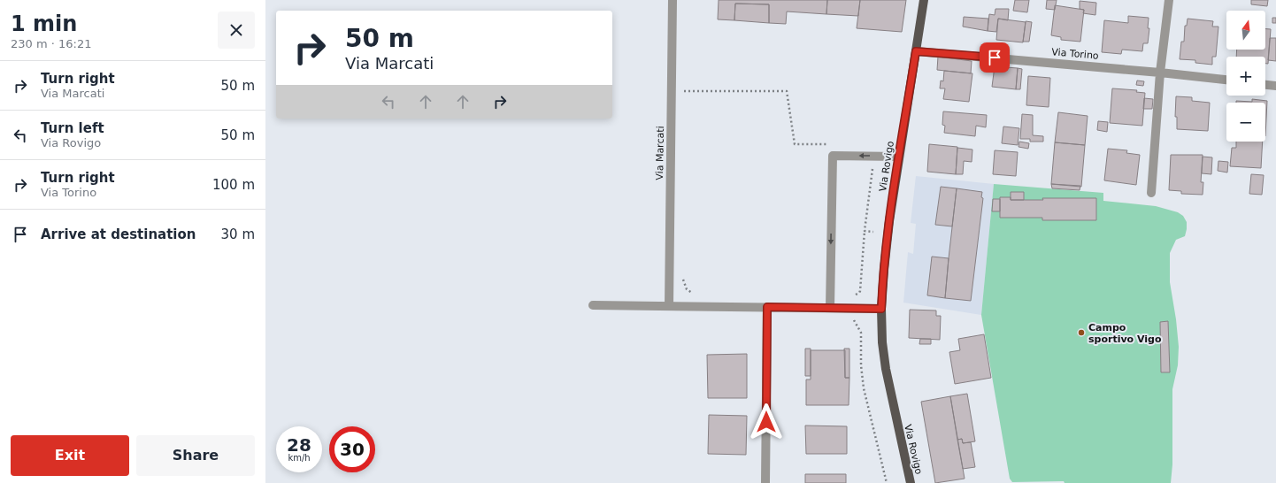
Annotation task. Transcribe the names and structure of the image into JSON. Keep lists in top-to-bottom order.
{
  "streets": {
    "main road": ["Via Rovigo"],
    "street": ["Via Torino", "Via Marcati"]
  },
  "crossings": [
    ["Via Torino", "Via Rovigo"]
  ],
  "places": ["Campo sportivo Vigo"],
  "north": "top",
  "page": {
    "heading": ["1 min", "230 m · 16:21"],
    "map_buttons": ["+", "−"],
    "turn": ["50 m", "Via Marcati"],
    "list": [
      {
        "name": "Turn right",
        "note": "Via Marcati",
        "value": "50 m"
      },
      {
        "name": "Turn left",
        "note": "Via Rovigo",
        "value": "50 m"
      },
      {
        "name": "Turn right",
        "note": "Via Torino",
        "value": "100 m"
      },
      {
        "name": "Arrive at destination",
        "value": "30 m"
      }
    ],
    "speed": "28 km/h",
    "limit": "30",
    "buttons": ["Exit", "Share"]
  }
}
